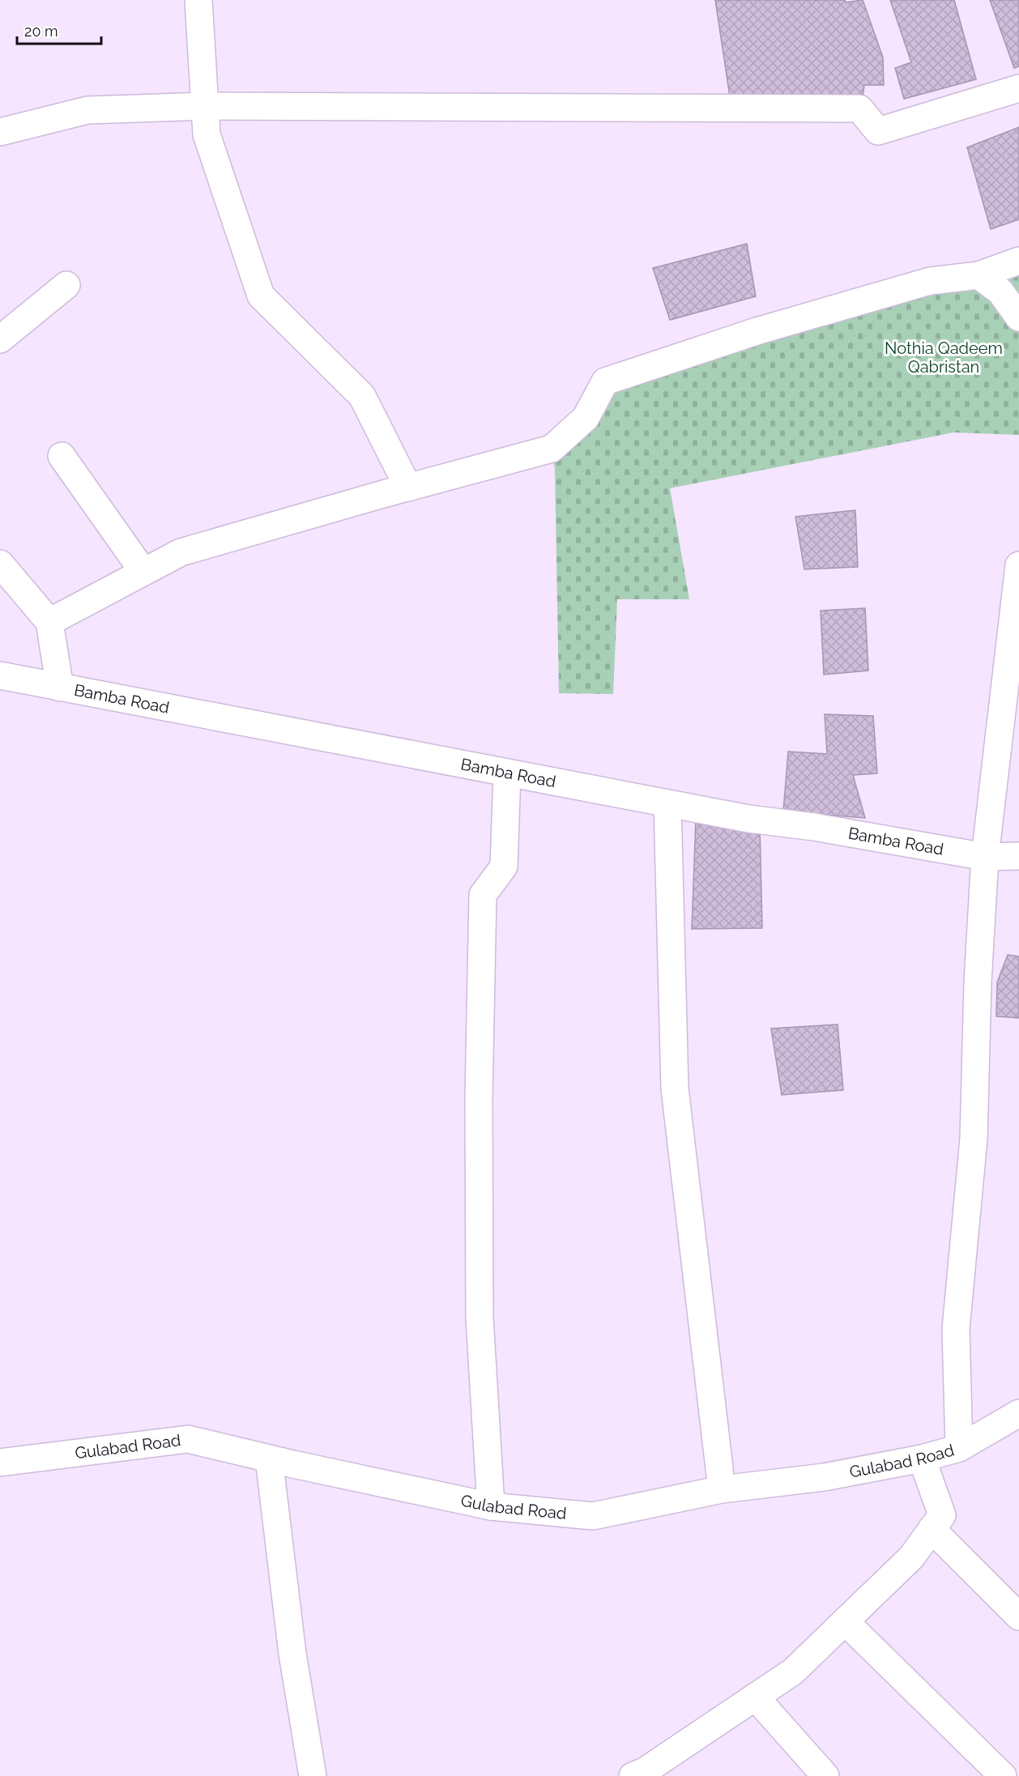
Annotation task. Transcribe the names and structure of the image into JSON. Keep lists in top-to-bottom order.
{
  "streets": {
    "street": ["Bamba Road", "Gulabad Road"]
  },
  "parks": ["Nothia Qadeem Qabristan"],
  "scale_bar": "20 m"
}
